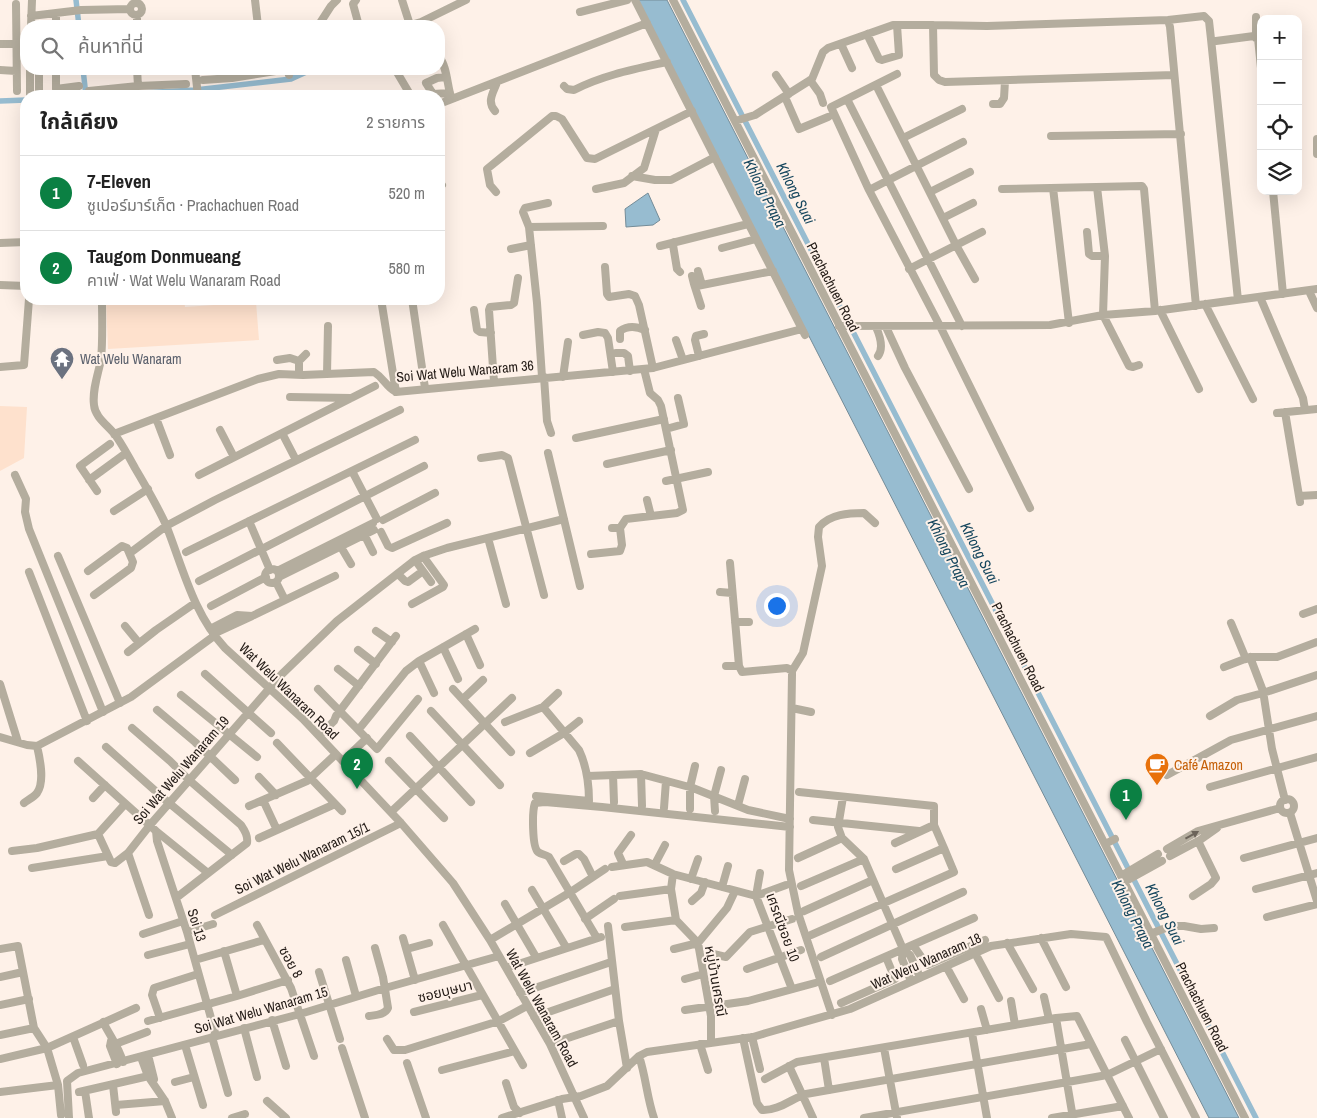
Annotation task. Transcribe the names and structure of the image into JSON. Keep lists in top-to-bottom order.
{
  "streets": {
    "street": [
      "Prachachuen Road",
      "Soi Wat Welu Wanaram 36",
      "Wat Welu Wanaram Road",
      "Soi Wat Welu Wanaram 19",
      "Soi Wat Welu Wanaram 15/1",
      "Soi 13",
      "เศรณีซอย 10",
      "Wat Weru Wanaram 18",
      "ซอย 8",
      "หมู่บ้านเศรณี",
      "ซอยบุษบา",
      "Soi Wat Welu Wanaram 15"
    ]
  },
  "crossings": [
    ["Soi Wat Welu Wanaram 36", "Wat Welu Wanaram Road"],
    ["Wat Welu Wanaram Road", "Soi Wat Welu Wanaram 19"],
    ["Wat Welu Wanaram Road", "Soi Wat Welu Wanaram 15/1"],
    ["Wat Welu Wanaram Road", "Soi Wat Welu Wanaram 15"],
    ["Soi Wat Welu Wanaram 15/1", "Soi 13"],
    ["Soi 13", "Soi Wat Welu Wanaram 15"],
    ["Wat Weru Wanaram 18", "หมู่บ้านเศรณี"],
    ["ซอย 8", "Soi Wat Welu Wanaram 15"]
  ],
  "water": ["Khlong Prapa", "Khlong Suai"],
  "places": {
    "temple": ["Wat Welu Wanaram"],
    "cafe": ["Café Amazon"]
  },
  "page": {
    "map_buttons": ["+", "−"],
    "search": "ค้นหาที่นี่",
    "heading": ["ใกล้เคียง", "2 รายการ"],
    "list": [
      {
        "mark": "1",
        "name": "7-Eleven",
        "note": "ซูเปอร์มาร์เก็ต · Prachachuen Road",
        "value": "520 m"
      },
      {
        "mark": "2",
        "name": "Taugom Donmueang",
        "note": "คาเฟ่ · Wat Welu Wanaram Road",
        "value": "580 m"
      }
    ],
    "pins": ["2", "1"]
  }
}
